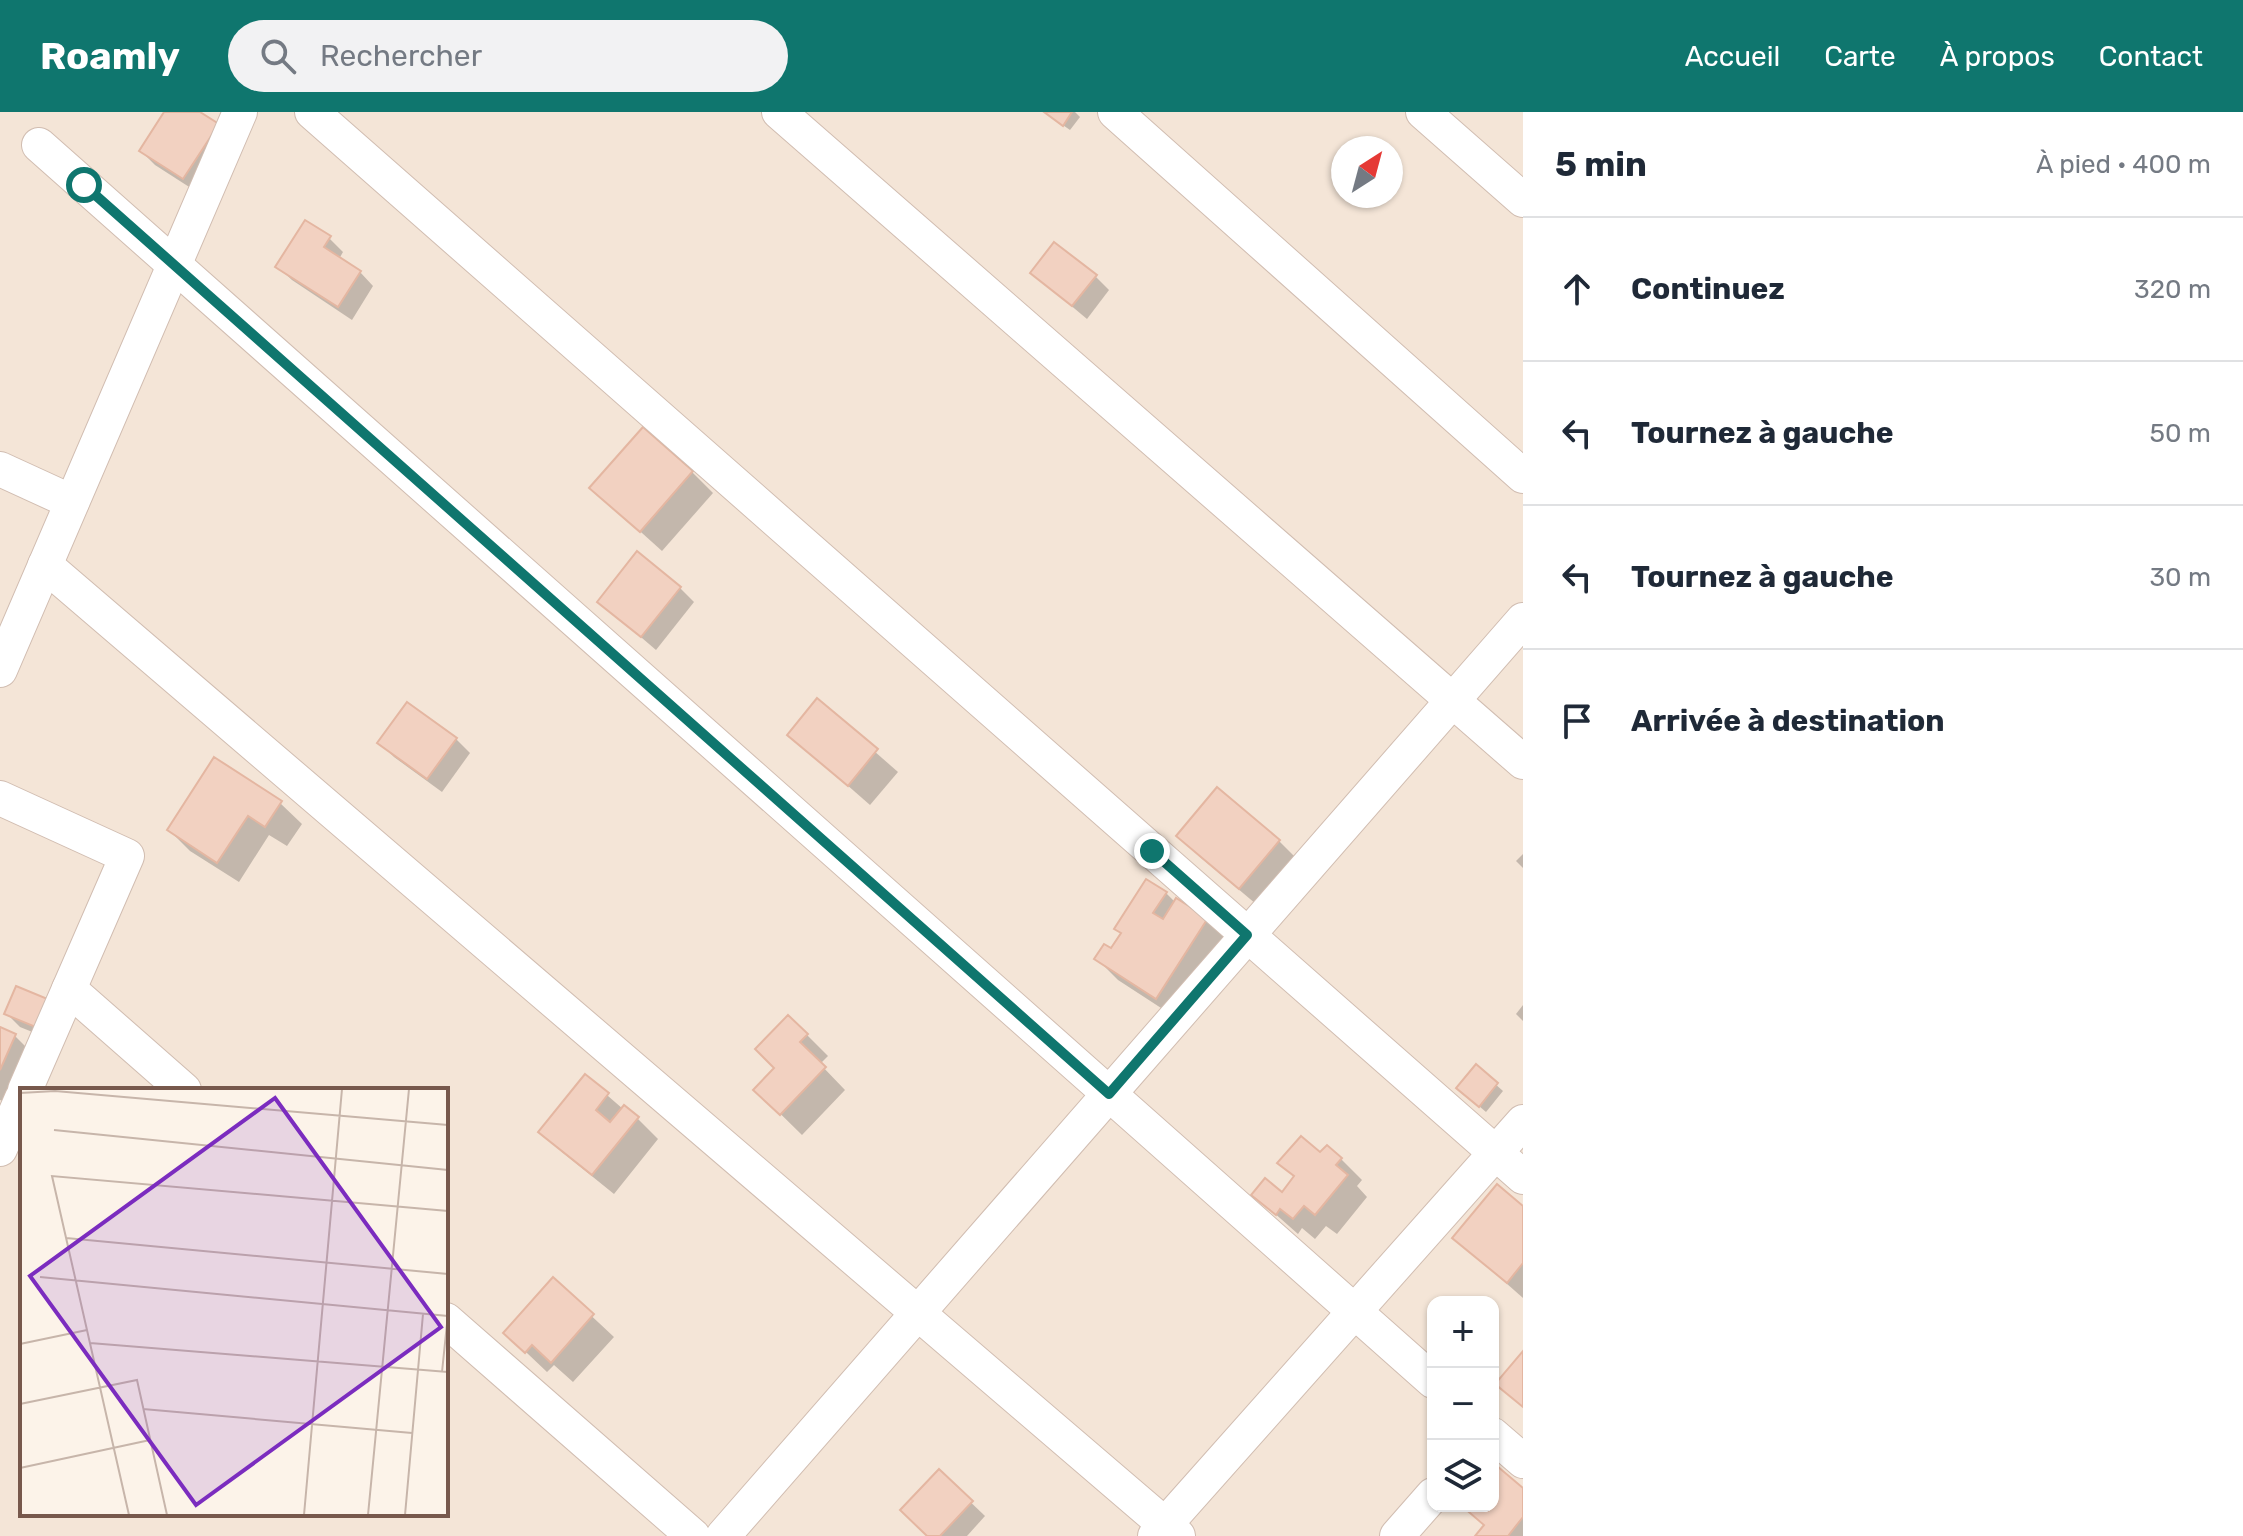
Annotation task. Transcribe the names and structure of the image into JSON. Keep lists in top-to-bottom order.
{
  "north": "top right",
  "page": {
    "header": "Roamly",
    "search": "Rechercher",
    "nav": [
      "Accueil",
      "Carte",
      "À propos",
      "Contact"
    ],
    "heading": ["5 min", "À pied · 400 m"],
    "list": [
      ["Continuez", "320 m"],
      ["Tournez à gauche", "50 m"],
      ["Tournez à gauche", "30 m"],
      "Arrivée à destination"
    ],
    "map_buttons": ["+", "−"]
  }
}
